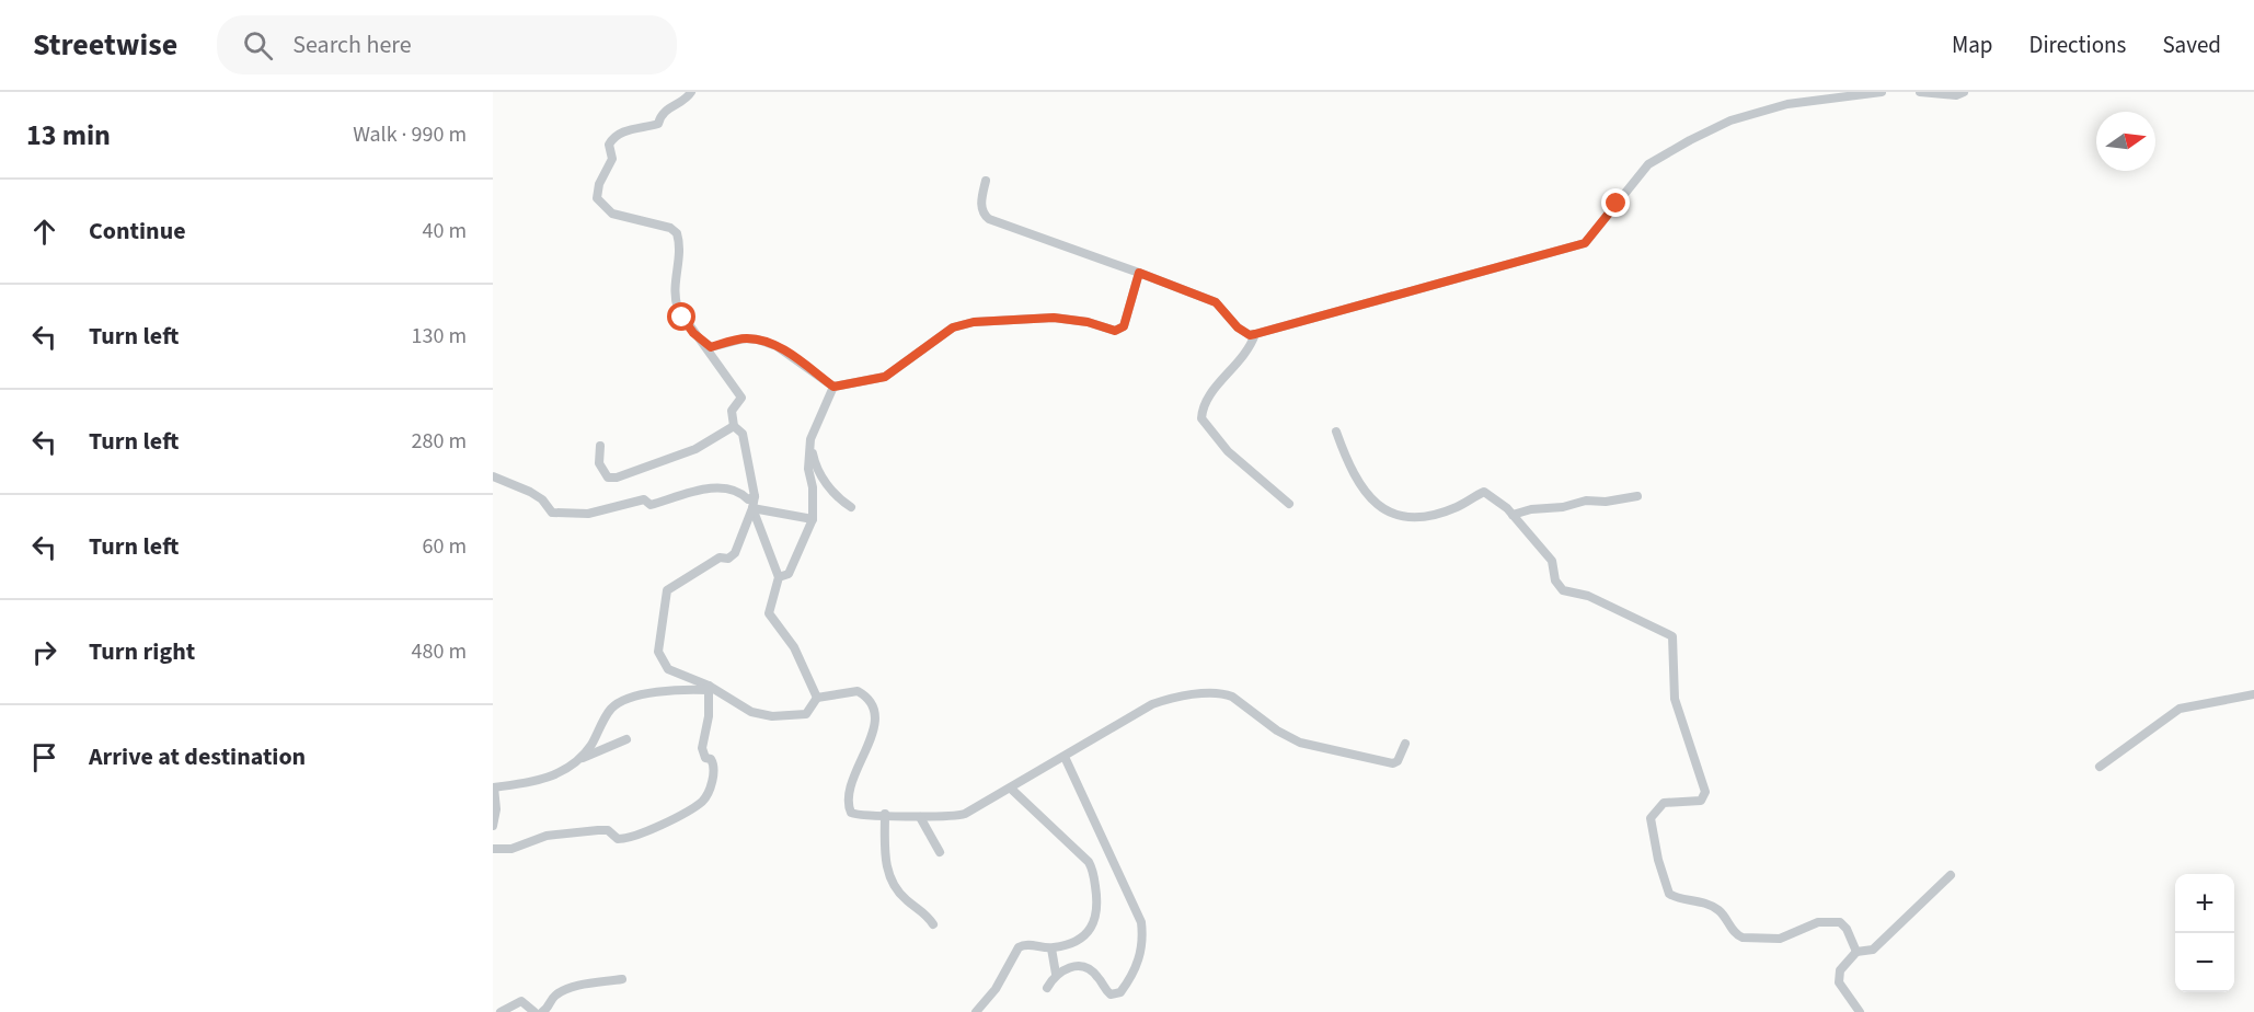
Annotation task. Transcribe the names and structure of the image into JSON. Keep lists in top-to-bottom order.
{
  "north": "right",
  "page": {
    "header": "Streetwise",
    "search": "Search here",
    "nav": ["Map", "Directions", "Saved"],
    "heading": ["13 min", "Walk · 990 m"],
    "list": [
      ["Continue", "40 m"],
      ["Turn left", "130 m"],
      ["Turn left", "280 m"],
      ["Turn left", "60 m"],
      ["Turn right", "480 m"],
      "Arrive at destination"
    ],
    "map_buttons": ["+", "−"]
  }
}
